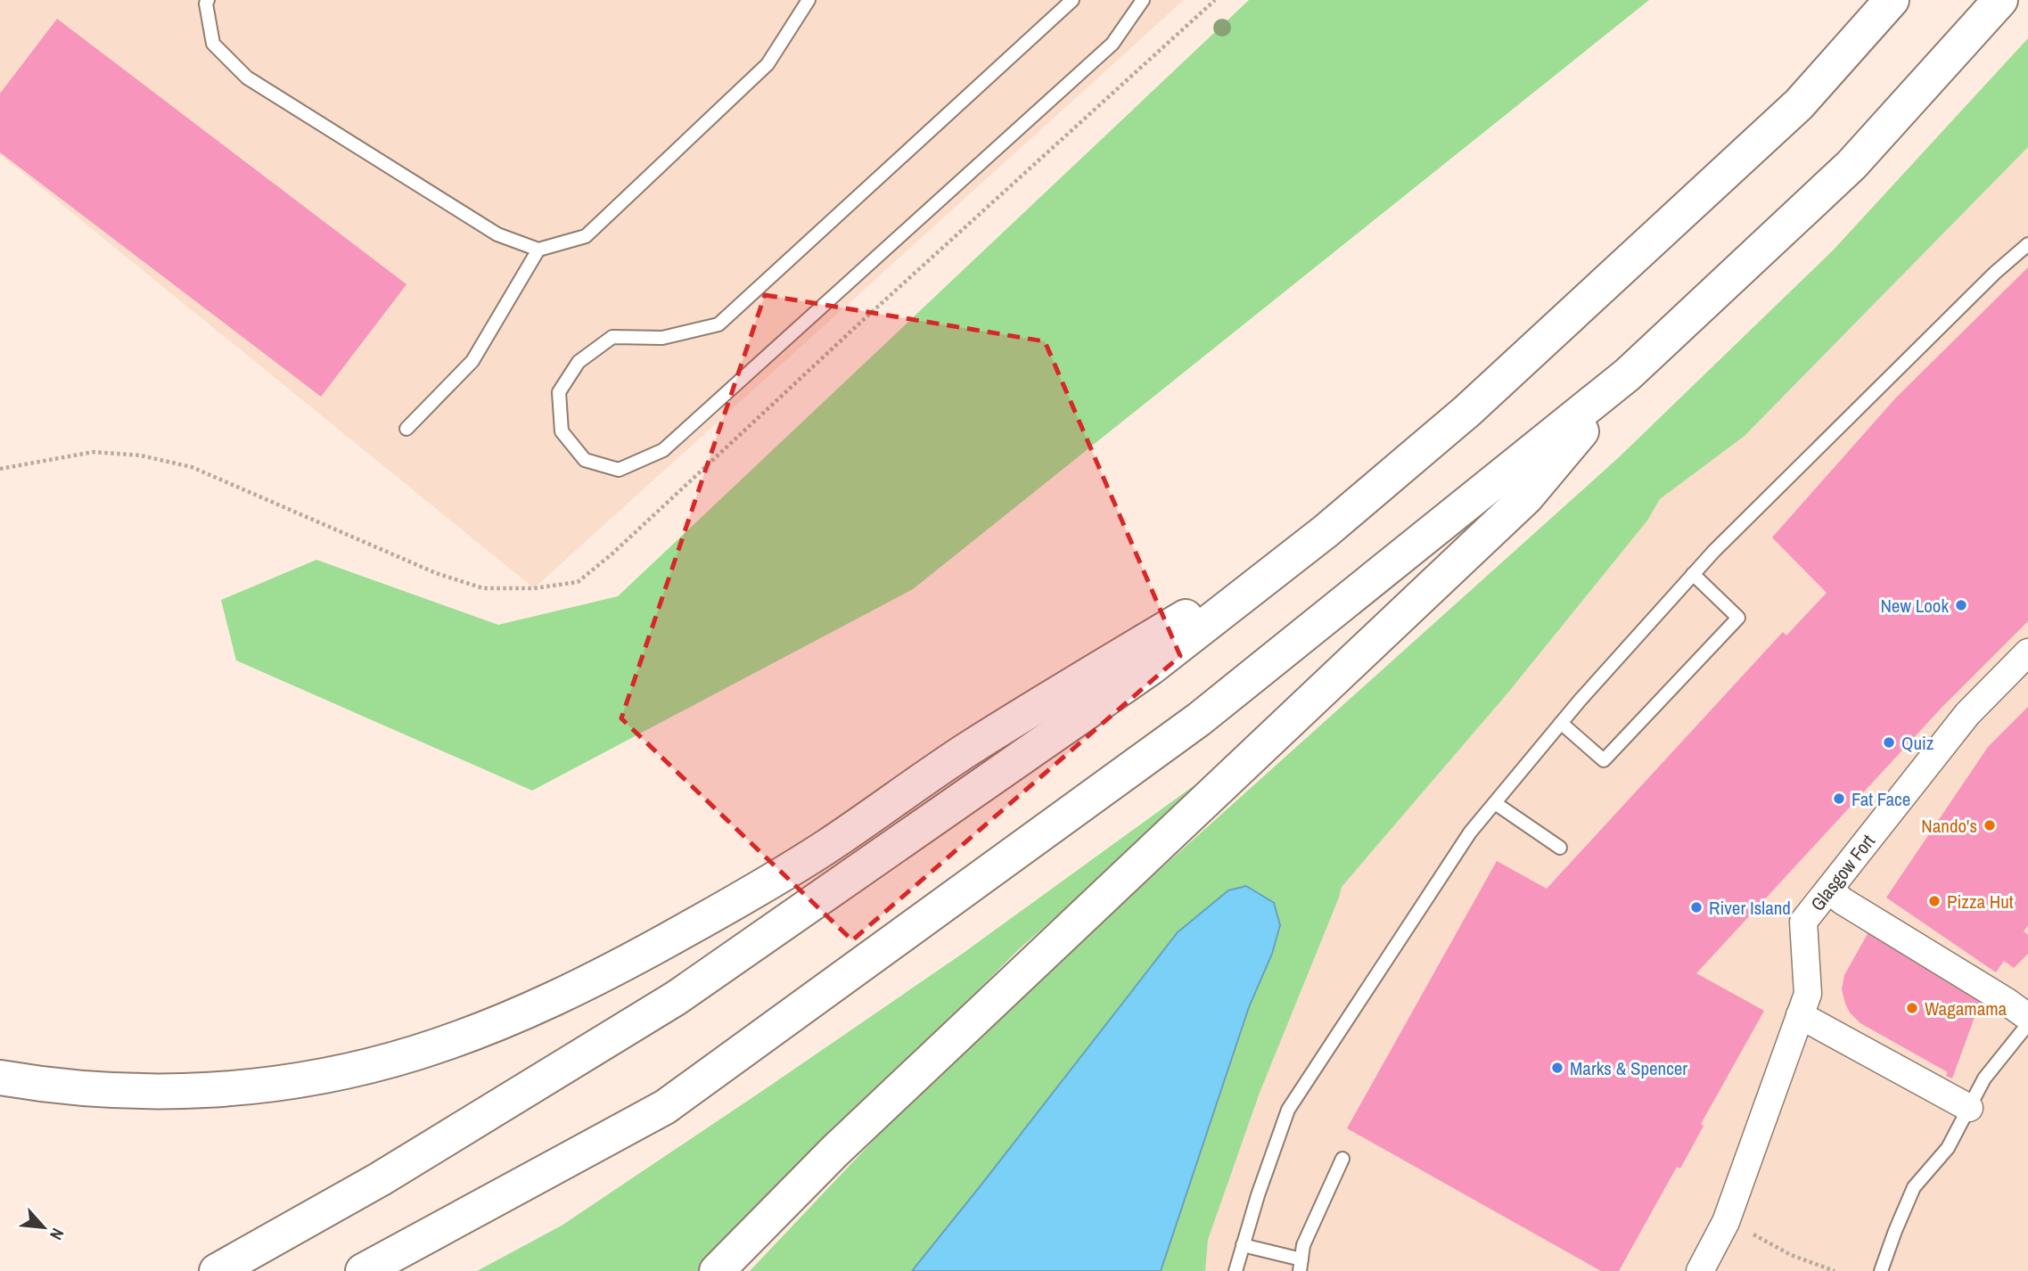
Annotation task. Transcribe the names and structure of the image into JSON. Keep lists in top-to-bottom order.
{
  "streets": {
    "street": ["Glasgow Fort"]
  },
  "places": [
    "New Look",
    "Quiz",
    "Fat Face",
    "Nando's",
    "Pizza Hut",
    "River Island",
    "Wagamama",
    "Marks & Spencer"
  ],
  "north": "bottom right"
}
